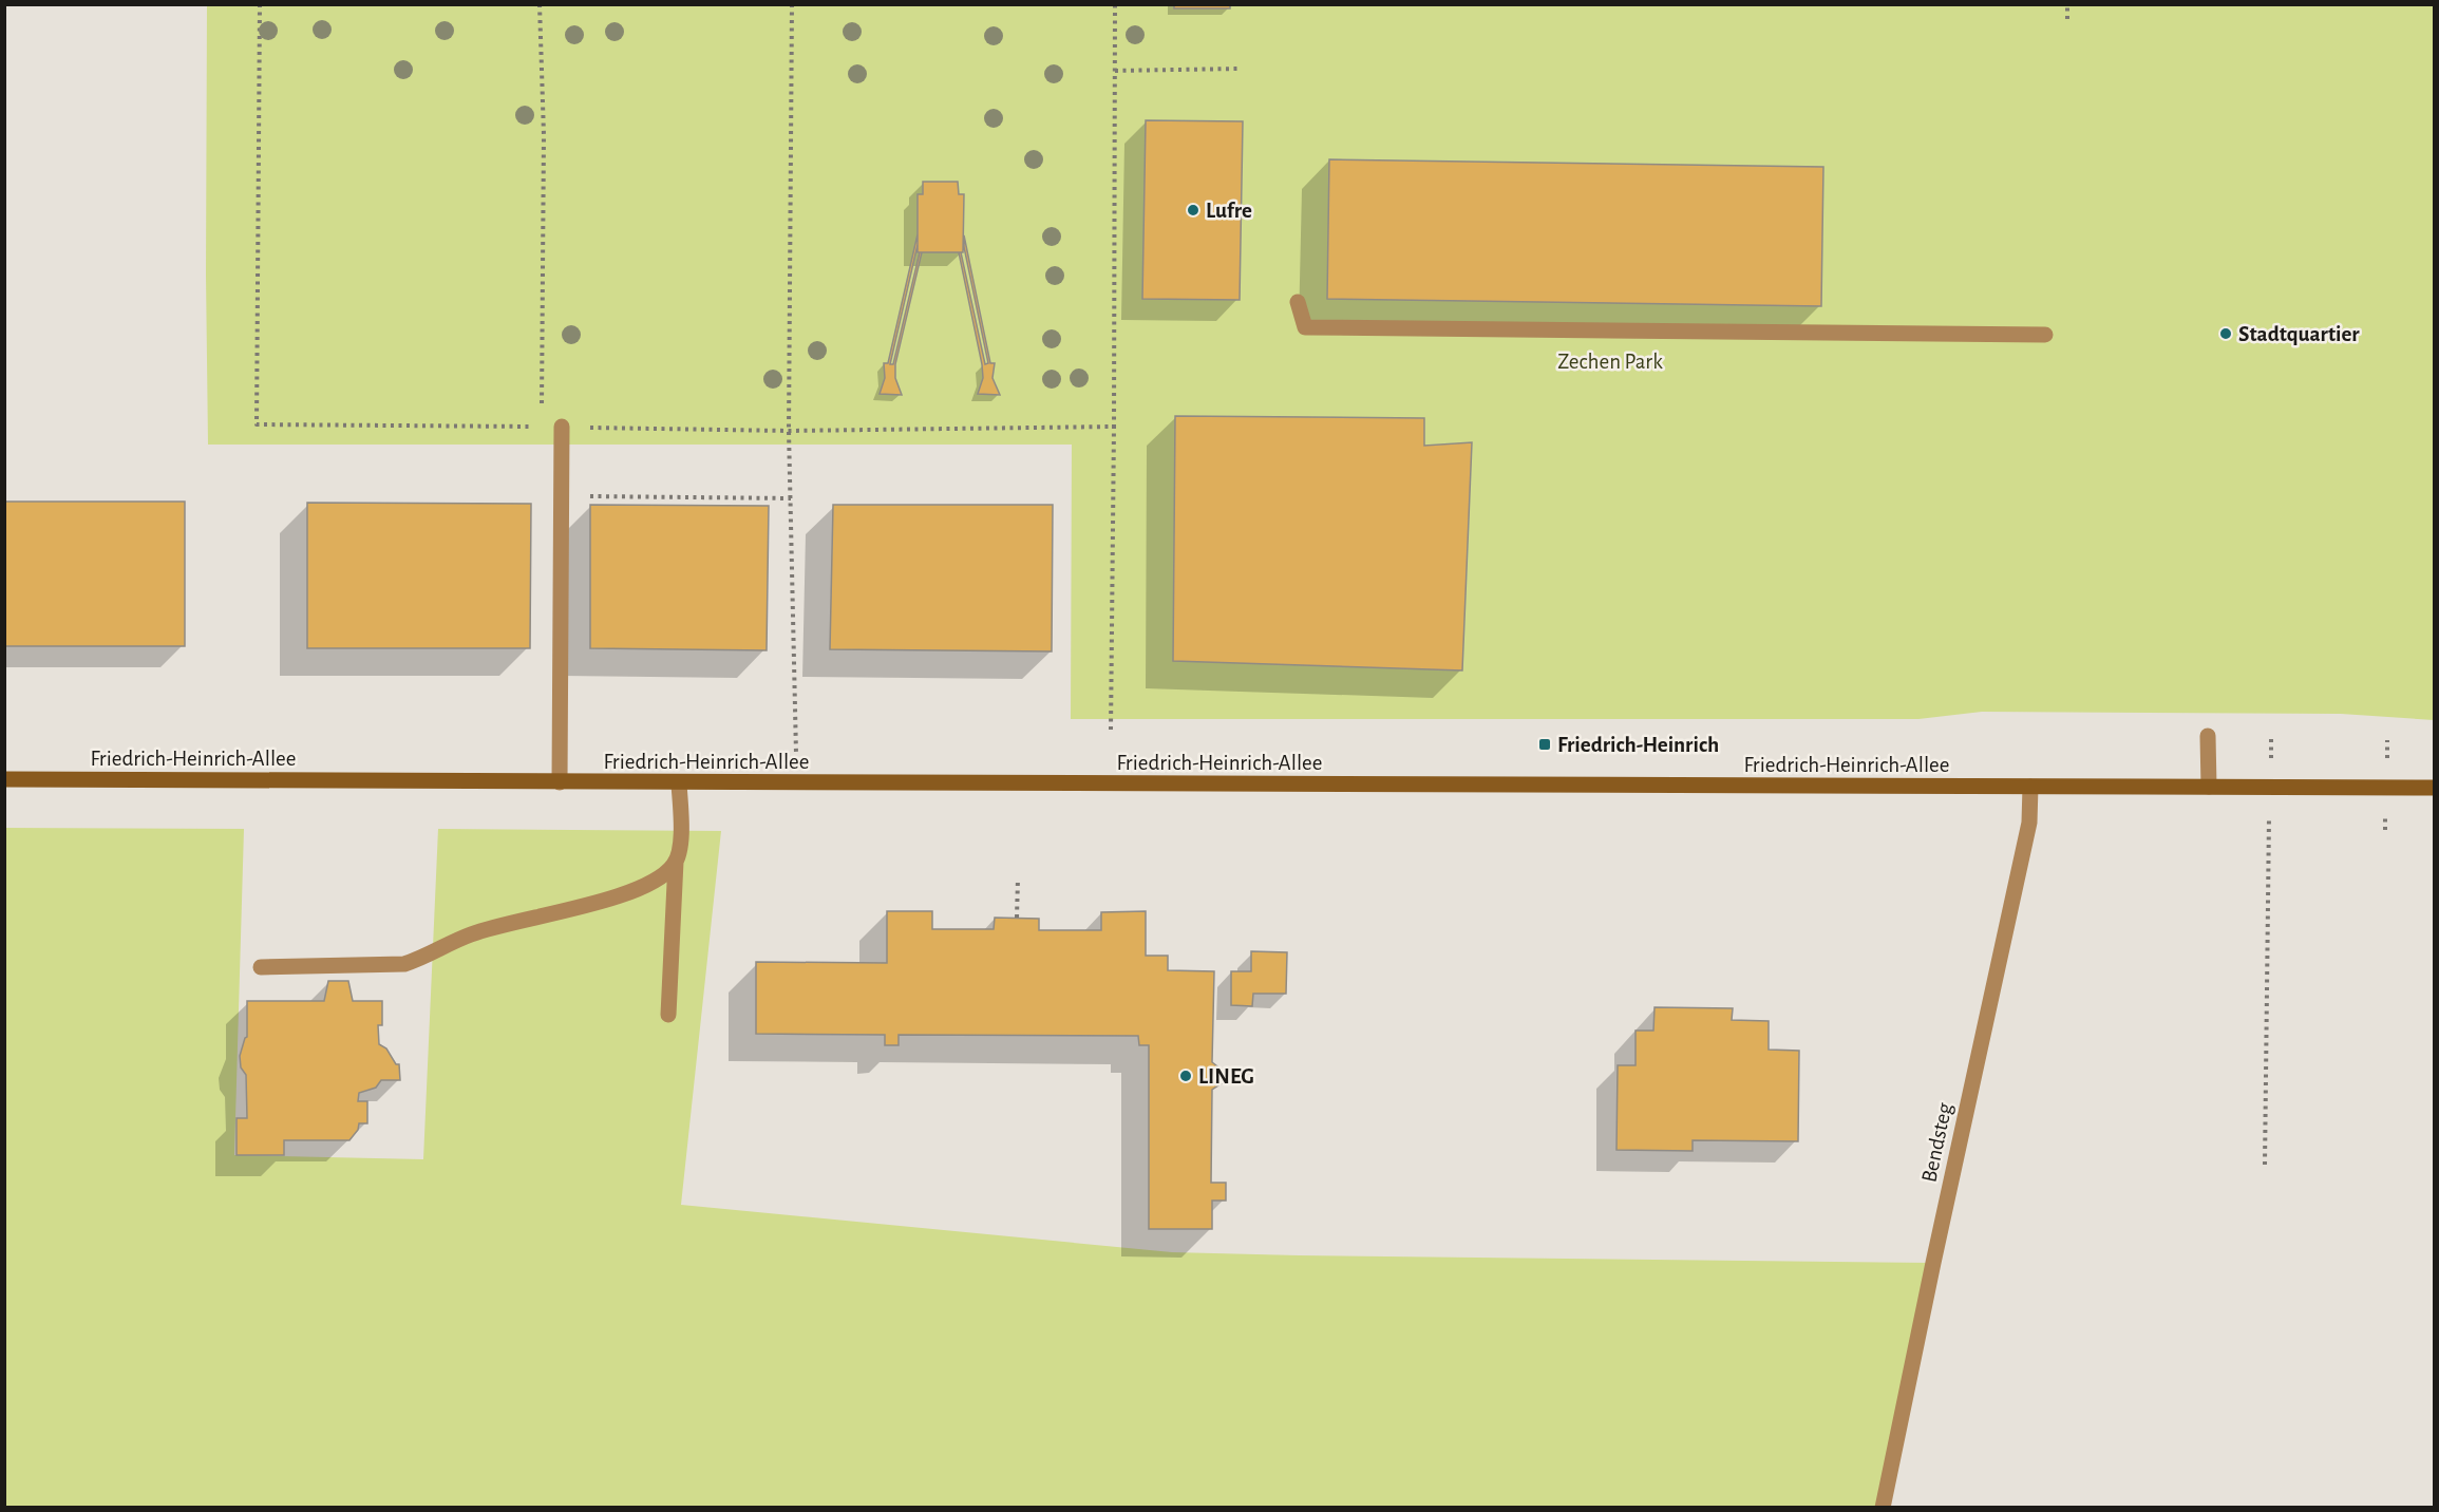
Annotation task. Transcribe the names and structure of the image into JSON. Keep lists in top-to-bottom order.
{
  "streets": {
    "main road": ["Friedrich-Heinrich-Allee"],
    "street": ["Bendsteg"]
  },
  "crossings": [
    ["Friedrich-Heinrich-Allee", "Bendsteg"]
  ],
  "parks": ["Zechen Park"],
  "places": {
    "other": ["Lufre", "Stadtquartier", "LINEG"],
    "transit": ["Friedrich-Heinrich"]
  }
}
